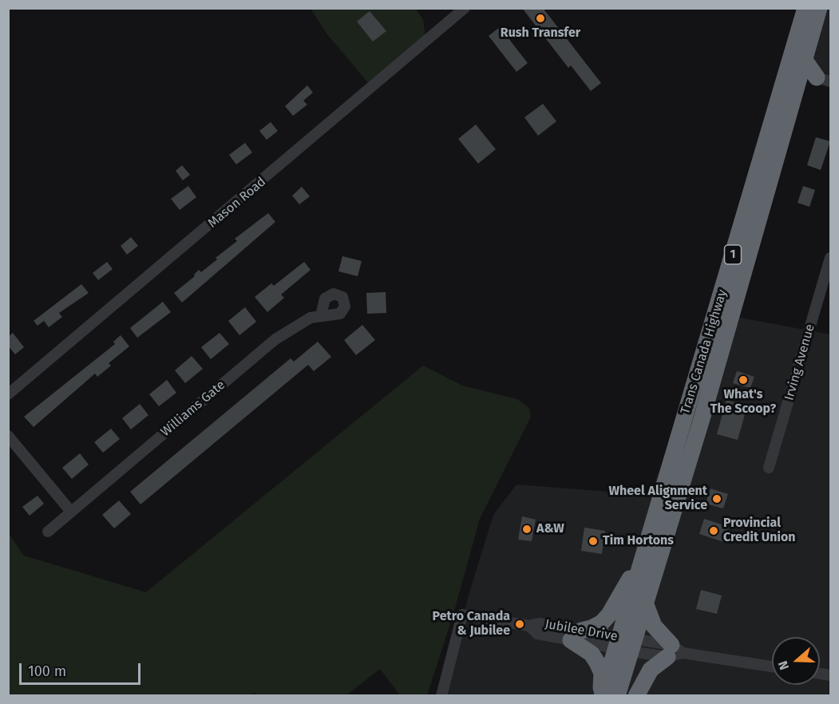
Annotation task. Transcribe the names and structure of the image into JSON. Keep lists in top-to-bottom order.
{
  "streets": {
    "highway": ["1", "Trans Canada Highway"],
    "street": [
      "Mason Road",
      "Irving Avenue",
      "Williams Gate",
      "Jubilee Drive"
    ]
  },
  "crossings": [
    ["Trans Canada Highway", "Jubilee Drive"]
  ],
  "places": [
    "Rush Transfer",
    "What's The Scoop?",
    "Wheel Alignment Service",
    "A&W",
    "Provincial Credit Union",
    "Tim Hortons",
    "Petro Canada & Jubilee"
  ],
  "scale_bar": "100 m",
  "north": "left"
}
